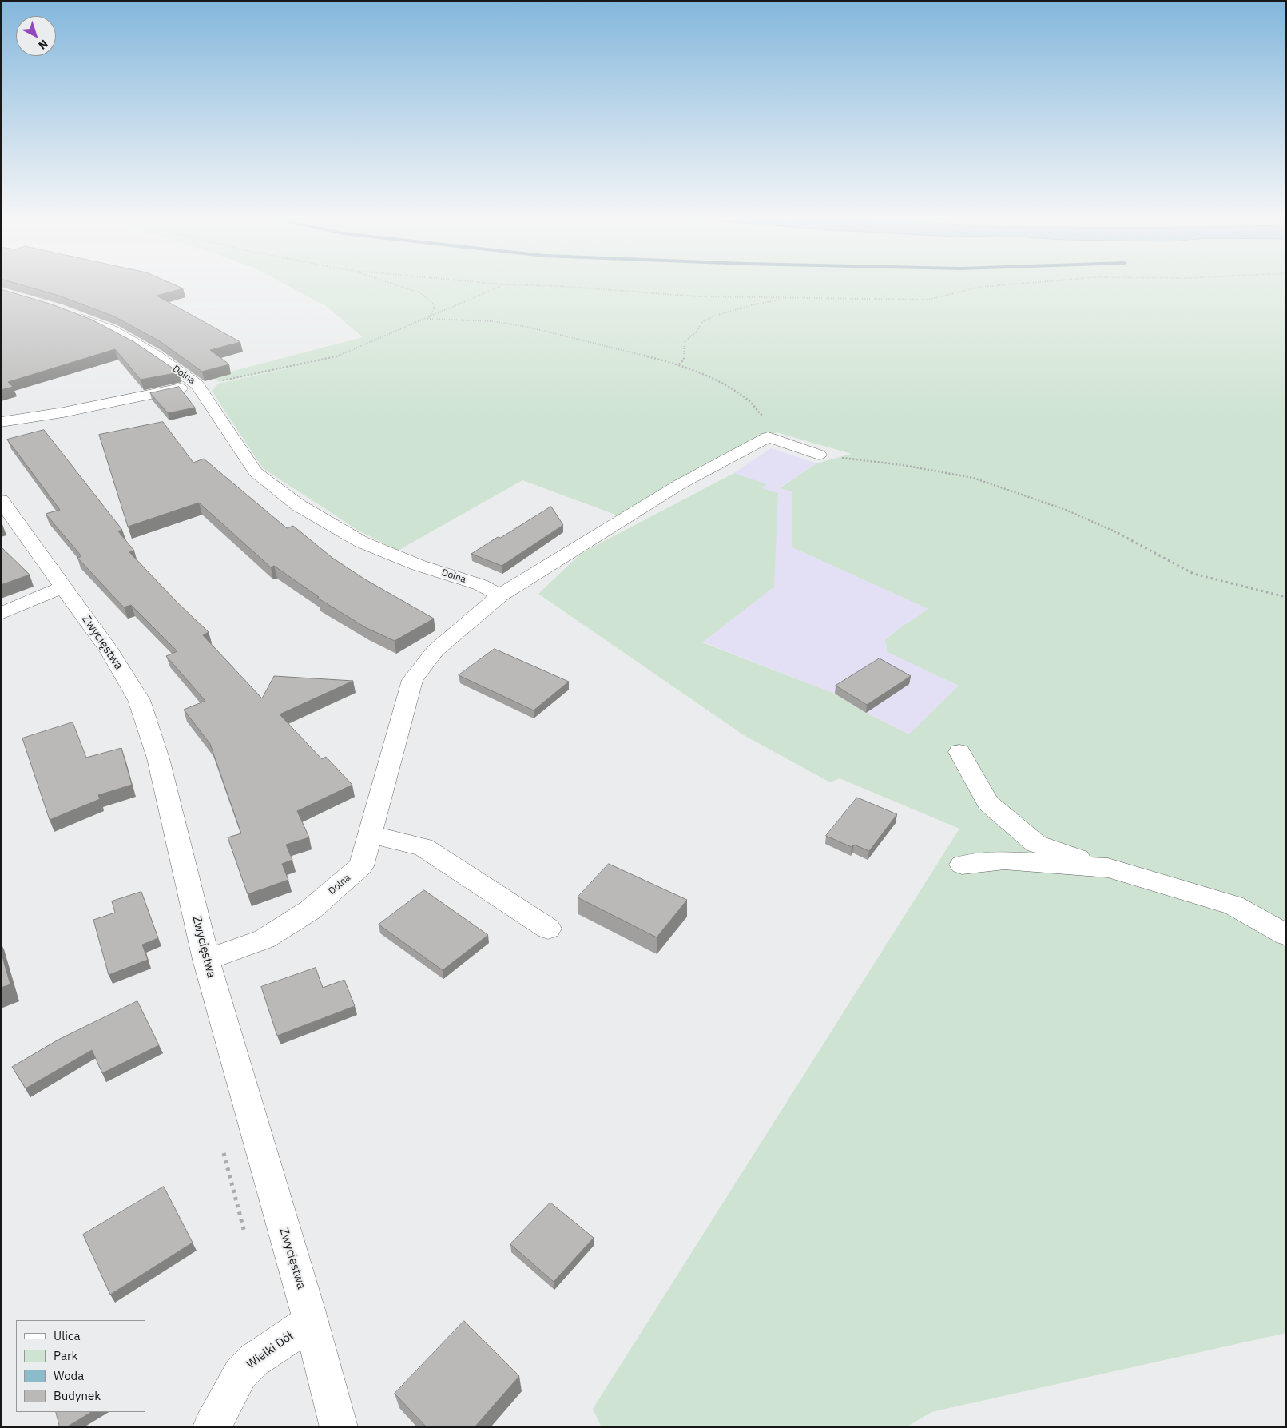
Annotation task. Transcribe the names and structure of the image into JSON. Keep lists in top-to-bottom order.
{
  "streets": {
    "street": ["Dolna", "Zwycięstwa", "Wielki Dół"]
  },
  "crossings": [
    ["Dolna", "Zwycięstwa"],
    ["Zwycięstwa", "Wielki Dół"]
  ],
  "legend": [
    "Ulica",
    "Park",
    "Woda",
    "Budynek"
  ],
  "north": "bottom right"
}
